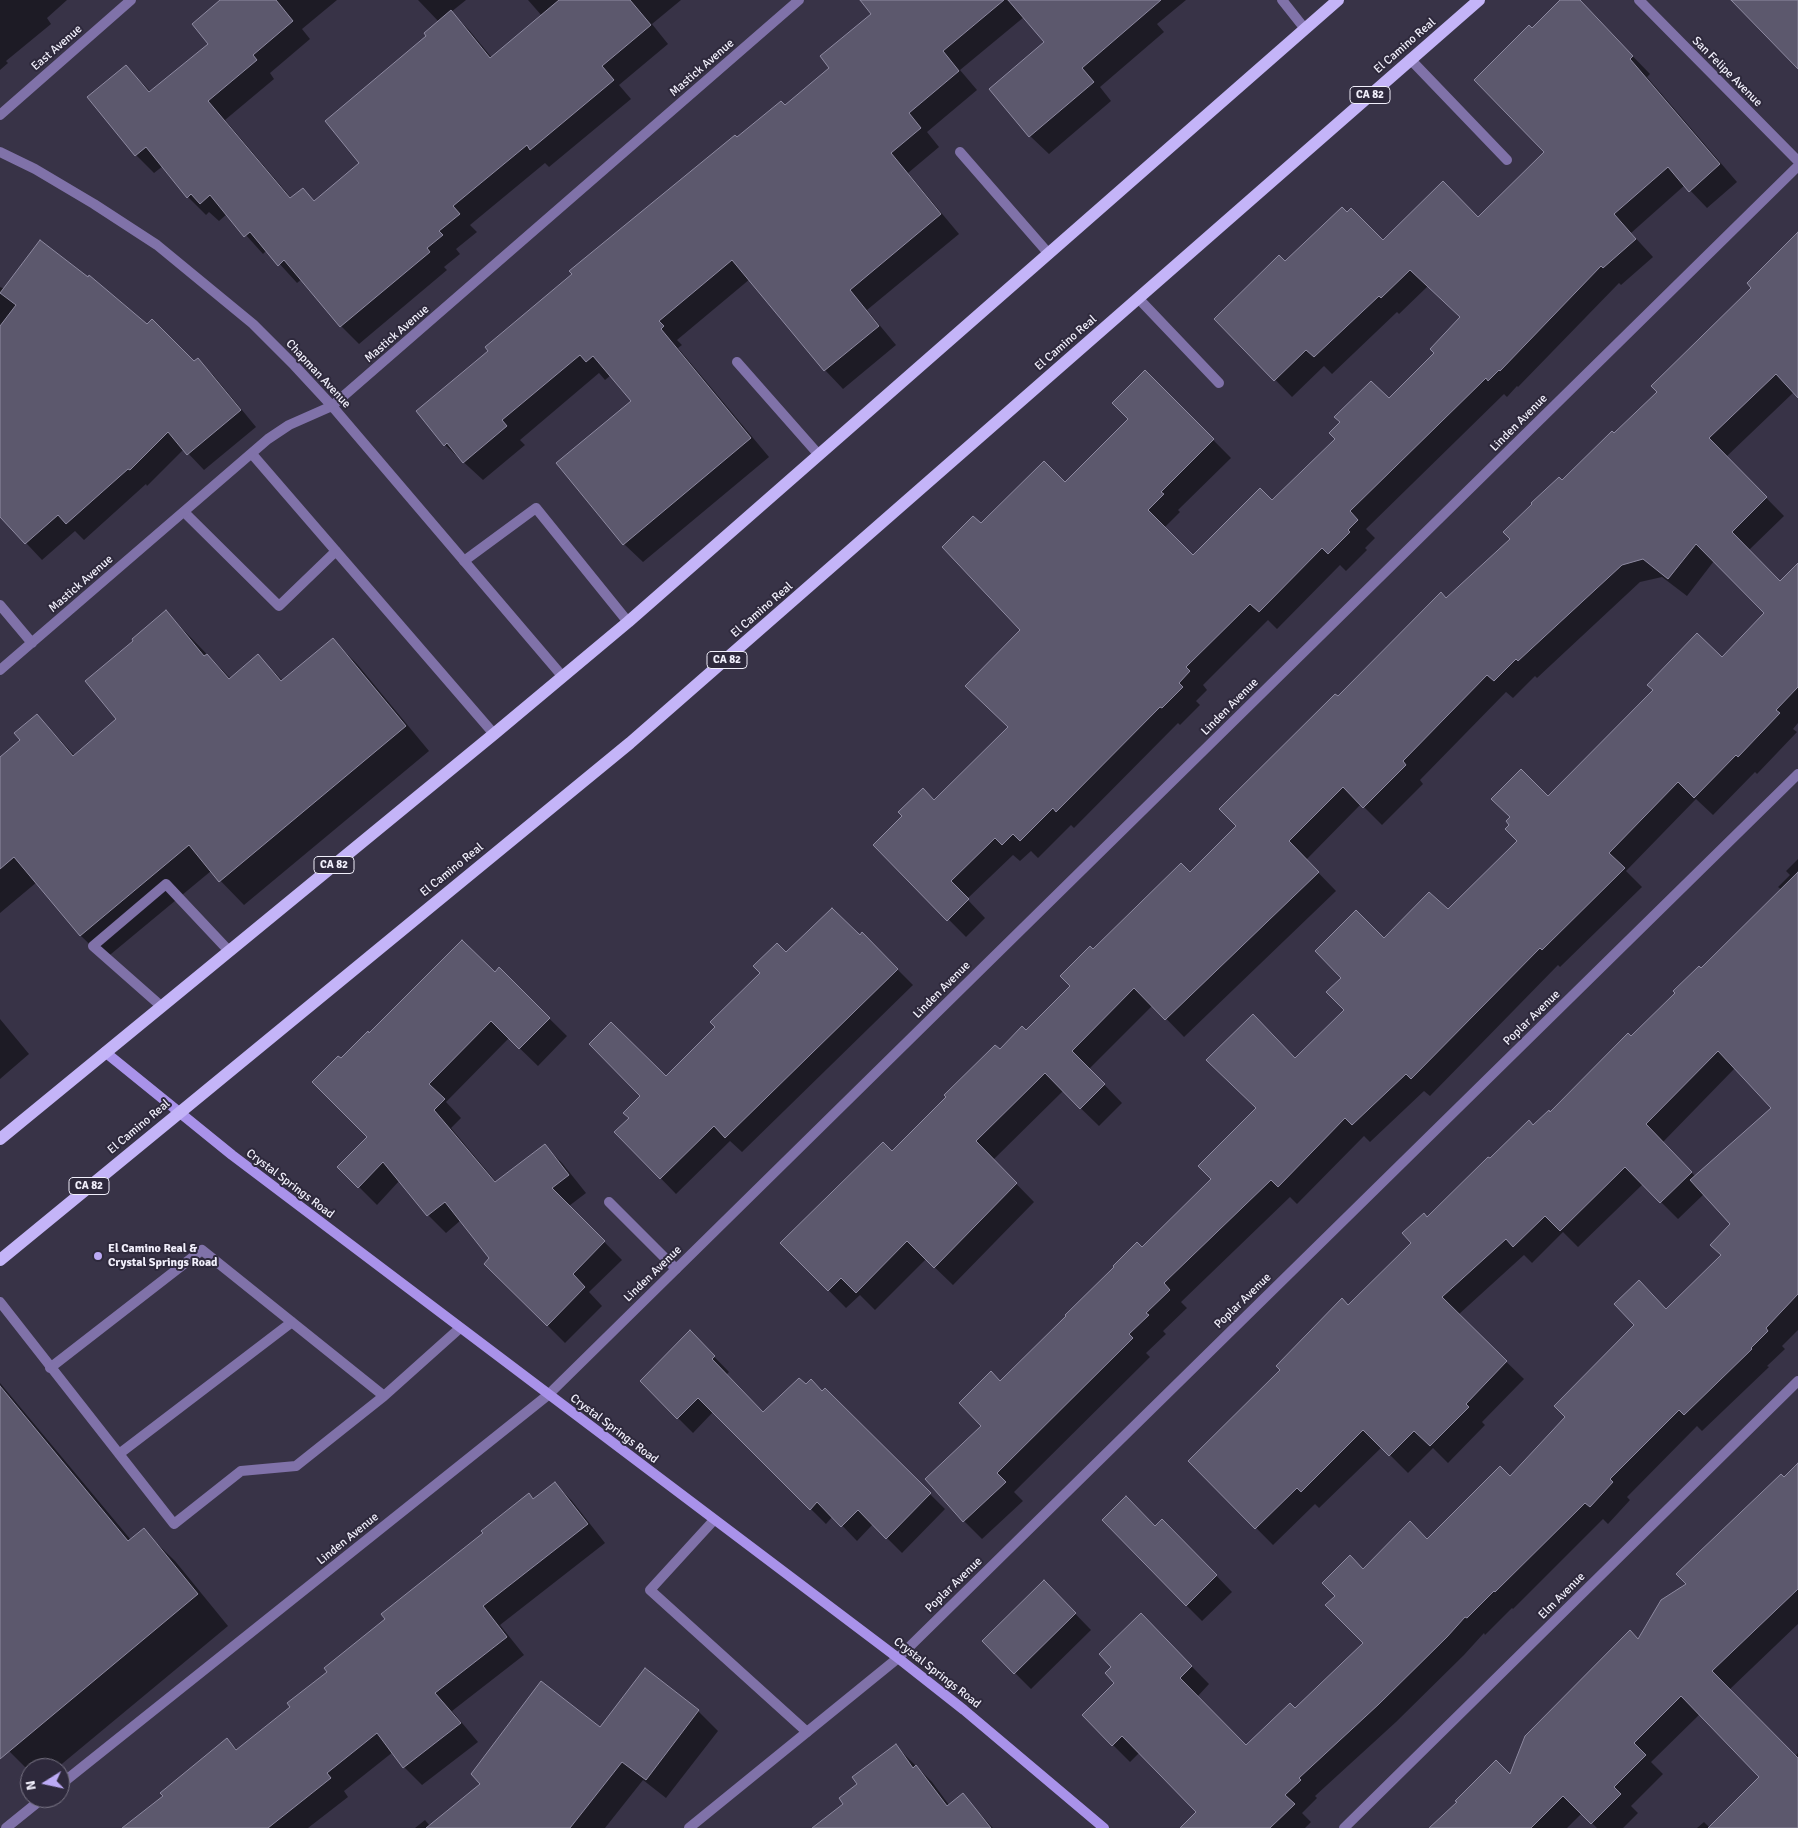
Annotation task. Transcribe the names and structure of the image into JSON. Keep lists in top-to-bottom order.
{
  "streets": {
    "main road": ["El Camino Real", "CA 82", "Crystal Springs Road"],
    "street": [
      "East Avenue",
      "Mastick Avenue",
      "San Felipe Avenue",
      "Chapman Avenue",
      "Linden Avenue",
      "Poplar Avenue",
      "Elm Avenue"
    ]
  },
  "crossings": [
    ["El Camino Real", "Crystal Springs Road"],
    ["Mastick Avenue", "Chapman Avenue"],
    ["CA 82", "Chapman Avenue"],
    ["CA 82", "Crystal Springs Road"],
    ["Linden Avenue", "Crystal Springs Road"],
    ["Poplar Avenue", "Crystal Springs Road"]
  ],
  "places": ["El Camino Real & Crystal Springs Road"],
  "north": "left"
}
